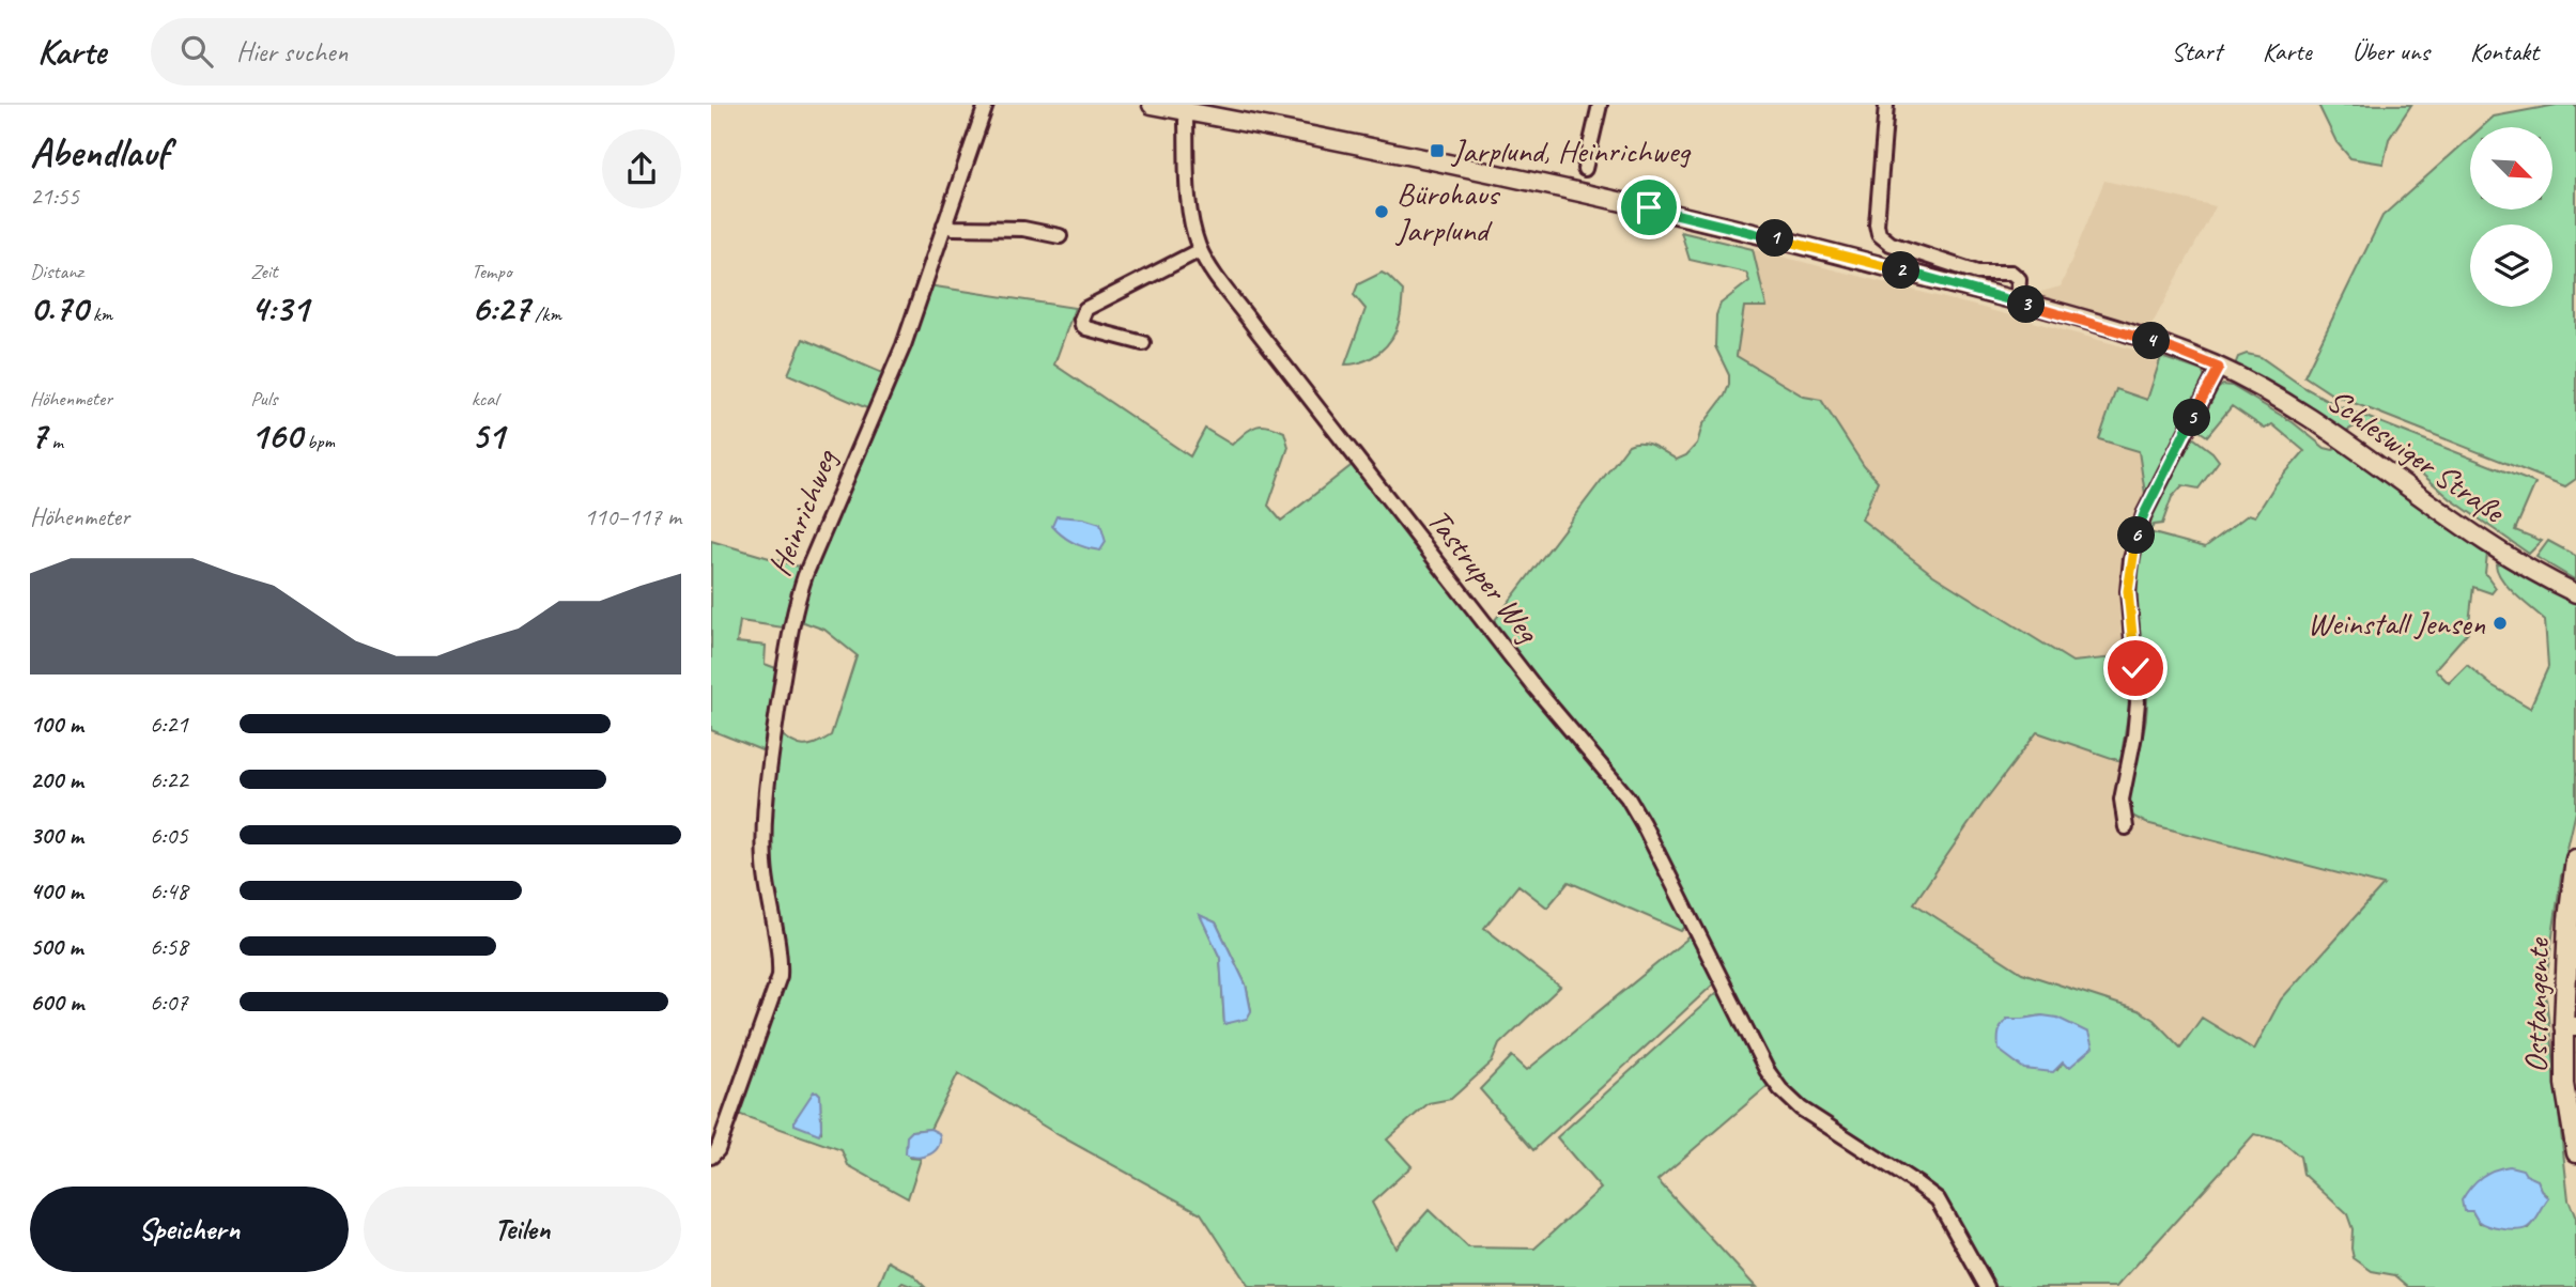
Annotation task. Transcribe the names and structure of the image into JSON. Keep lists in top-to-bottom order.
{
  "streets": {
    "highway": ["Osttangente"],
    "main road": ["Schleswiger Straße"],
    "street": ["Heinrichweg", "Tastruper Weg"]
  },
  "crossings": [
    ["Schleswiger Straße", "Tastruper Weg"]
  ],
  "places": {
    "transit": ["Jarplund, Heinrichweg"],
    "other": ["Bürohaus Jarplund", "Weinstall Jensen"]
  },
  "north": "bottom right",
  "page": {
    "header": "Karte",
    "search": "Hier suchen",
    "nav": [
      "Start",
      "Karte",
      "Über uns",
      "Kontakt"
    ],
    "heading": ["Abendlauf", "21:55"],
    "pins": [
      "1",
      "2",
      "3",
      "4",
      "5",
      "6"
    ],
    "stats": [
      ["Distanz", "0.70 km"],
      ["Zeit", "4:31"],
      ["Tempo", "6:27 /km"],
      ["Höhenmeter", "7 m"],
      ["Puls", "160 bpm"],
      ["kcal", "51"]
    ],
    "chart": ["Höhenmeter", "110–117 m"],
    "list": [
      {
        "name": "100 m",
        "note": "6:21"
      },
      {
        "name": "200 m",
        "note": "6:22"
      },
      {
        "name": "300 m",
        "note": "6:05"
      },
      {
        "name": "400 m",
        "note": "6:48"
      },
      {
        "name": "500 m",
        "note": "6:58"
      },
      {
        "name": "600 m",
        "note": "6:07"
      }
    ],
    "buttons": ["Speichern", "Teilen"]
  }
}
